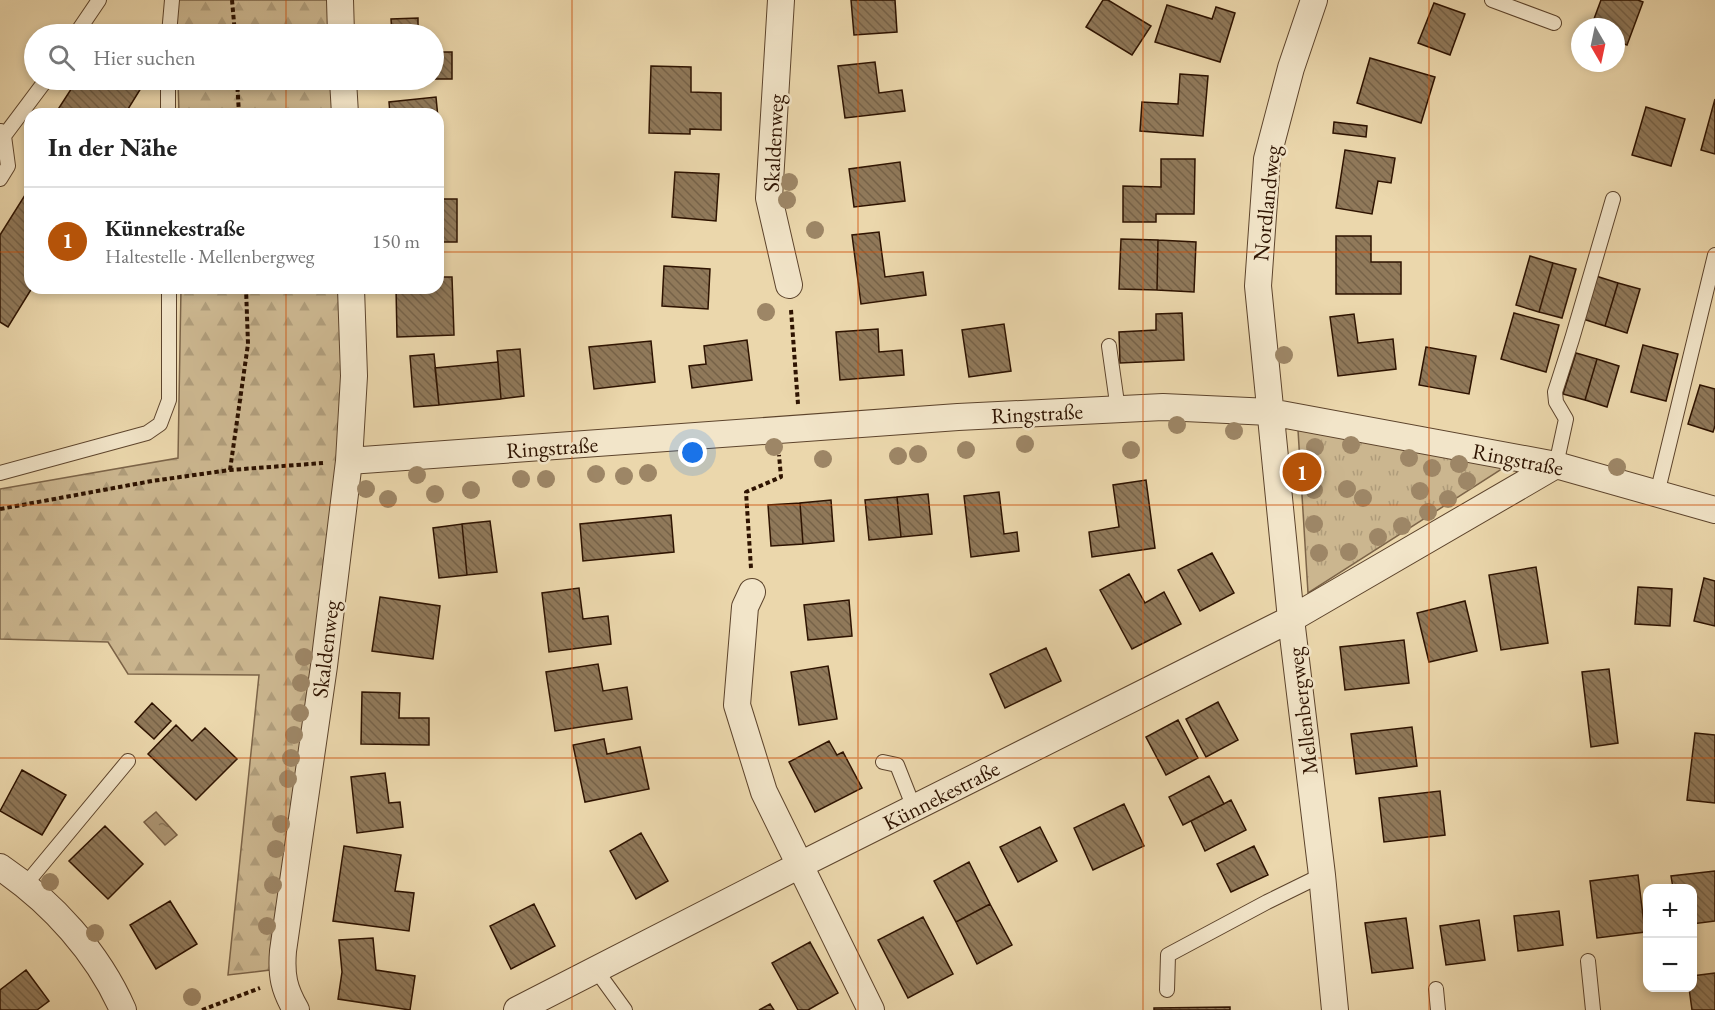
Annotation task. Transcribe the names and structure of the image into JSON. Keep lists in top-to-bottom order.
{
  "streets": {
    "street": [
      "Skaldenweg",
      "Nordlandweg",
      "Ringstraße",
      "Mellenbergweg",
      "Künnekestraße"
    ]
  },
  "crossings": [
    ["Skaldenweg", "Ringstraße"],
    ["Nordlandweg", "Ringstraße"],
    ["Nordlandweg", "Mellenbergweg"],
    ["Ringstraße", "Mellenbergweg"],
    ["Ringstraße", "Künnekestraße"],
    ["Mellenbergweg", "Künnekestraße"]
  ],
  "north": "bottom",
  "page": {
    "search": "Hier suchen",
    "heading": "In der Nähe",
    "list": [
      {
        "mark": "1",
        "name": "Künnekestraße",
        "note": "Haltestelle · Mellenbergweg",
        "value": "150 m"
      }
    ],
    "pins": "1",
    "map_buttons": ["+", "−"]
  }
}
